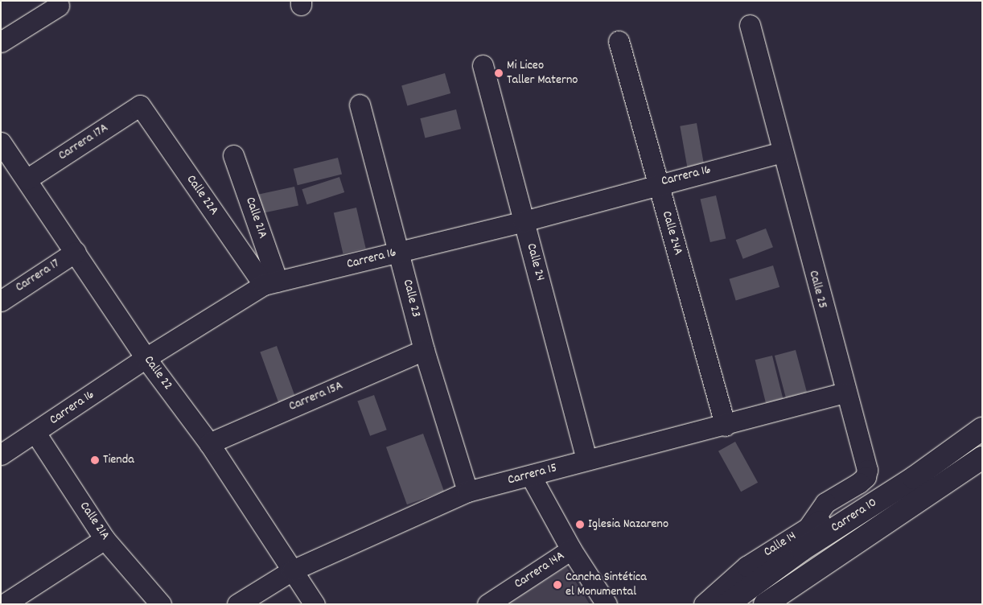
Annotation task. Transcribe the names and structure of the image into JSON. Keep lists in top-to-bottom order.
{
  "streets": {
    "main road": ["Carrera 10"],
    "street": [
      "Carrera 17A",
      "Carrera 16",
      "Calle 22A",
      "Calle 21A",
      "Calle 24A",
      "Calle 24",
      "Carrera 17",
      "Calle 25",
      "Calle 23",
      "Calle 22",
      "Carrera 15A",
      "Carrera 15",
      "Calle 14",
      "Carrera 14A"
    ]
  },
  "crossings": [
    ["Carrera 17A", "Calle 22A"],
    ["Carrera 17A", "Calle 22"],
    ["Carrera 16", "Calle 22A"],
    ["Carrera 16", "Calle 21A"],
    ["Carrera 16", "Calle 24A"],
    ["Carrera 16", "Calle 24"],
    ["Carrera 16", "Calle 25"],
    ["Carrera 16", "Calle 23"],
    ["Carrera 16", "Calle 22"],
    ["Calle 22A", "Calle 21A"],
    ["Calle 24A", "Carrera 15"],
    ["Calle 24", "Carrera 15"],
    ["Carrera 17", "Calle 22"],
    ["Calle 25", "Carrera 15"],
    ["Calle 25", "Calle 14"],
    ["Calle 23", "Carrera 15A"],
    ["Calle 23", "Carrera 15"],
    ["Calle 22", "Carrera 15A"],
    ["Calle 22", "Carrera 15"],
    ["Carrera 10", "Calle 14"]
  ],
  "places": [
    "Mi Liceo Taller Materno",
    "Tienda",
    "Iglesia Nazareno",
    "Cancha Sintética el Monumental"
  ]
}
